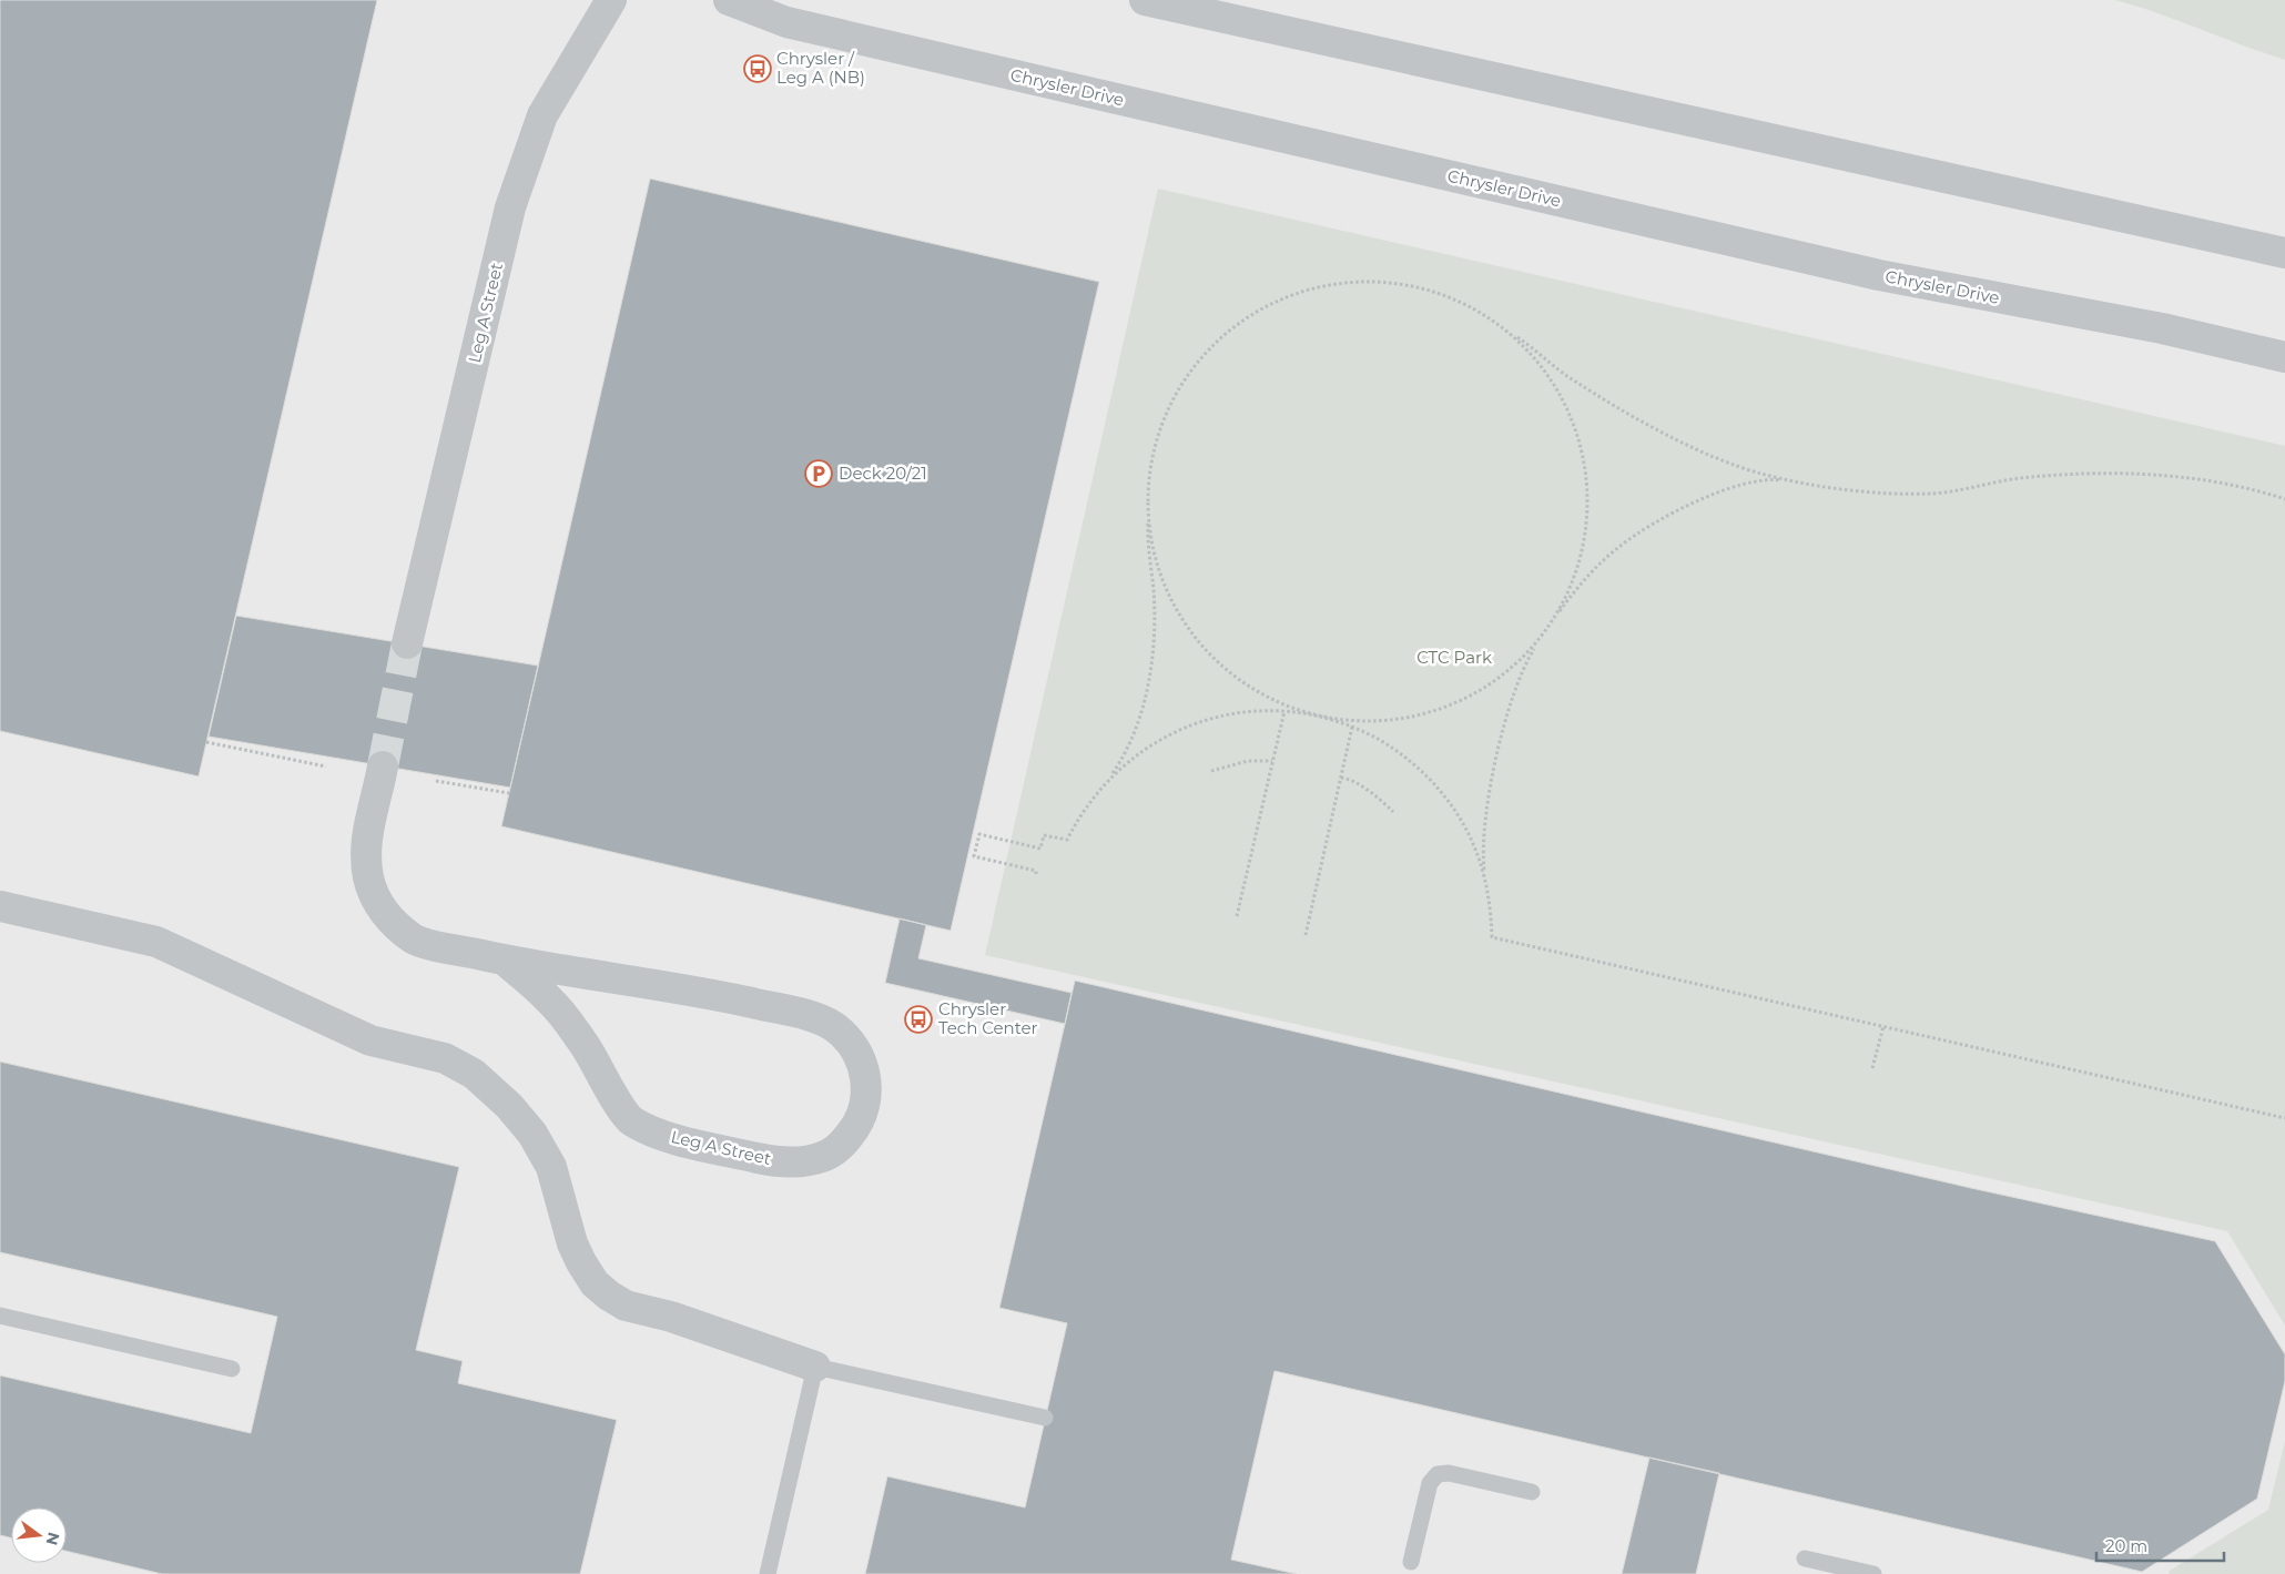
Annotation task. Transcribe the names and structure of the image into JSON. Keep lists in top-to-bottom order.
{
  "streets": {
    "street": ["Chrysler Drive", "Leg A Street"]
  },
  "parks": ["CTC Park"],
  "places": {
    "bus stop": ["Chrysler / Leg A (NB)", "Chrysler Tech Center"],
    "parking": ["Deck 20/21"]
  },
  "scale_bar": "20 m",
  "north": "right"
}
